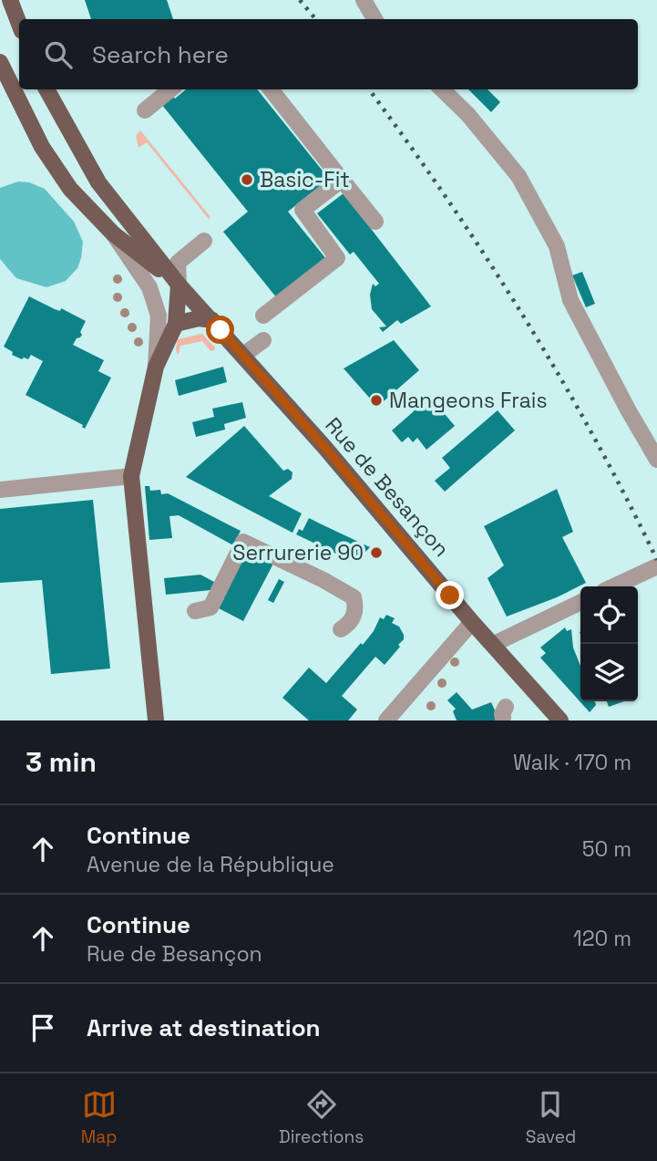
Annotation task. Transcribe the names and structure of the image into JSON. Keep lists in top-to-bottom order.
{
  "streets": {
    "main road": ["Rue de Besançon"]
  },
  "places": ["Basic-Fit", "Mangeons Frais", "Serrurerie 90"],
  "page": {
    "search": "Search here",
    "heading": ["3 min", "Walk · 170 m"],
    "list": [
      ["Continue", "Avenue de la République", "50 m"],
      ["Continue", "Rue de Besançon", "120 m"],
      "Arrive at destination"
    ],
    "nav": ["Map", "Directions", "Saved"]
  }
}
